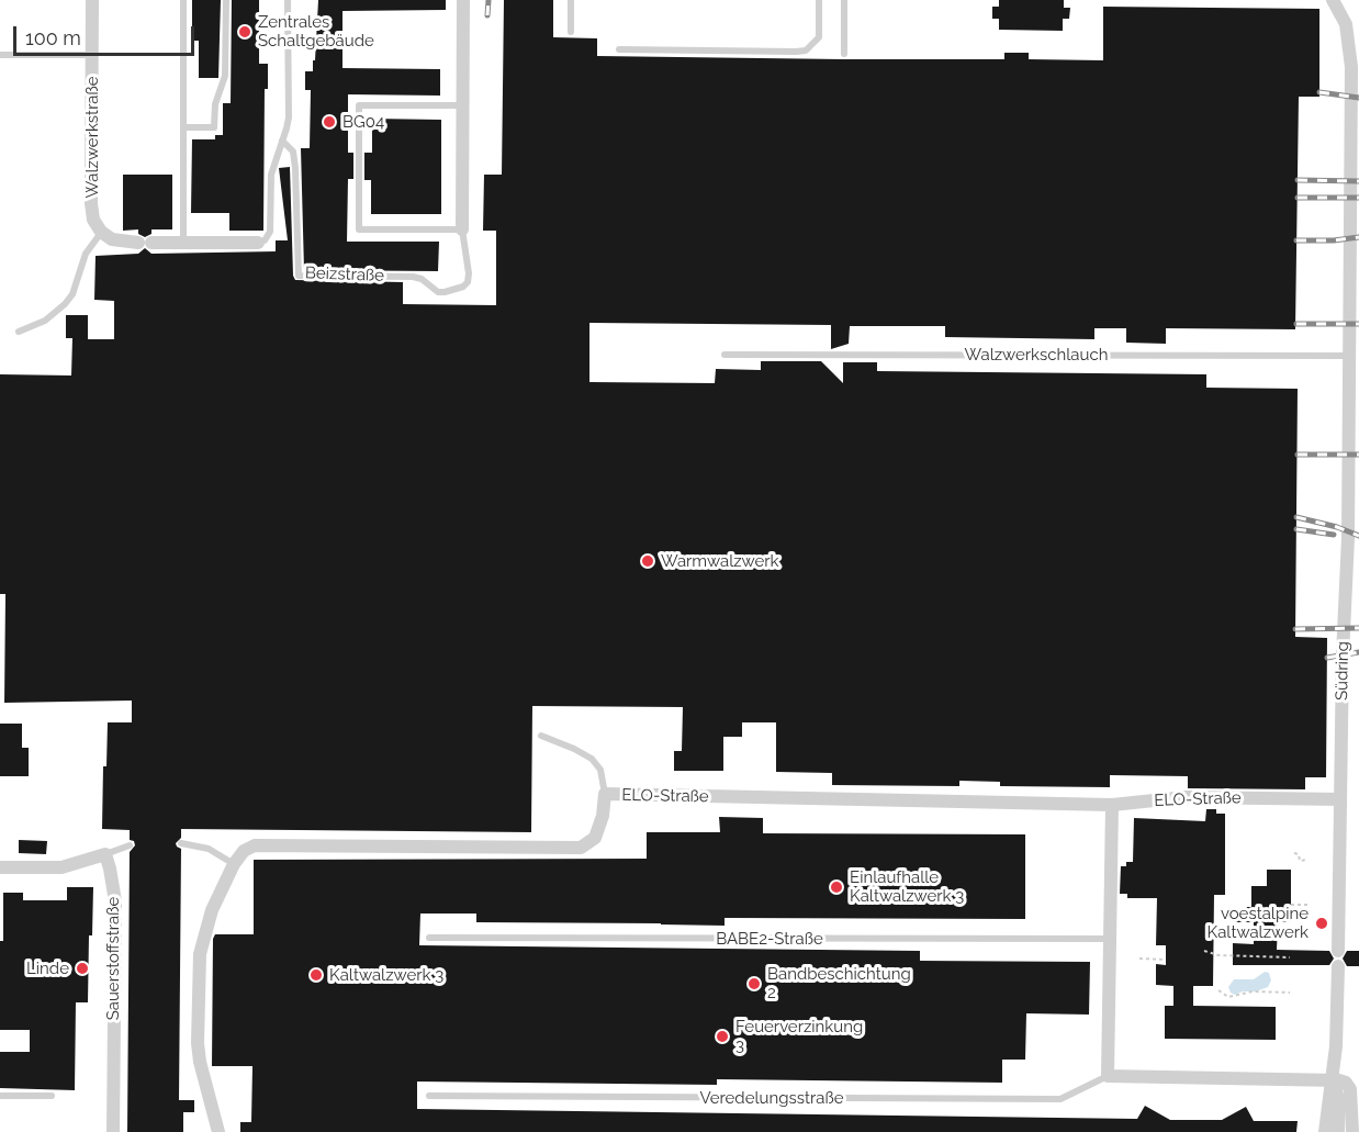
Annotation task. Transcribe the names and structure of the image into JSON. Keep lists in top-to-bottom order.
{
  "streets": {
    "street": [
      "Walzwerkstraße",
      "Beizstraße",
      "Südring",
      "ELO-Straße",
      "Sauerstoffstraße",
      "Veredelungsstraße"
    ],
    "lane": ["Walzwerkschlauch", "BABE2-Straße"]
  },
  "crossings": [
    ["Walzwerkschlauch", "Südring"],
    ["Südring", "ELO-Straße"]
  ],
  "places": [
    "Zentrales Schaltgebäude",
    "BG04",
    "Warmwalzwerk",
    "Einlaufhalle Kaltwalzwerk 3",
    "voestalpine Kaltwalzwerk",
    "Linde",
    "Kaltwalzwerk 3",
    "Bandbeschichtung 2",
    "Feuerverzinkung 3"
  ],
  "scale_bar": "100 m"
}
